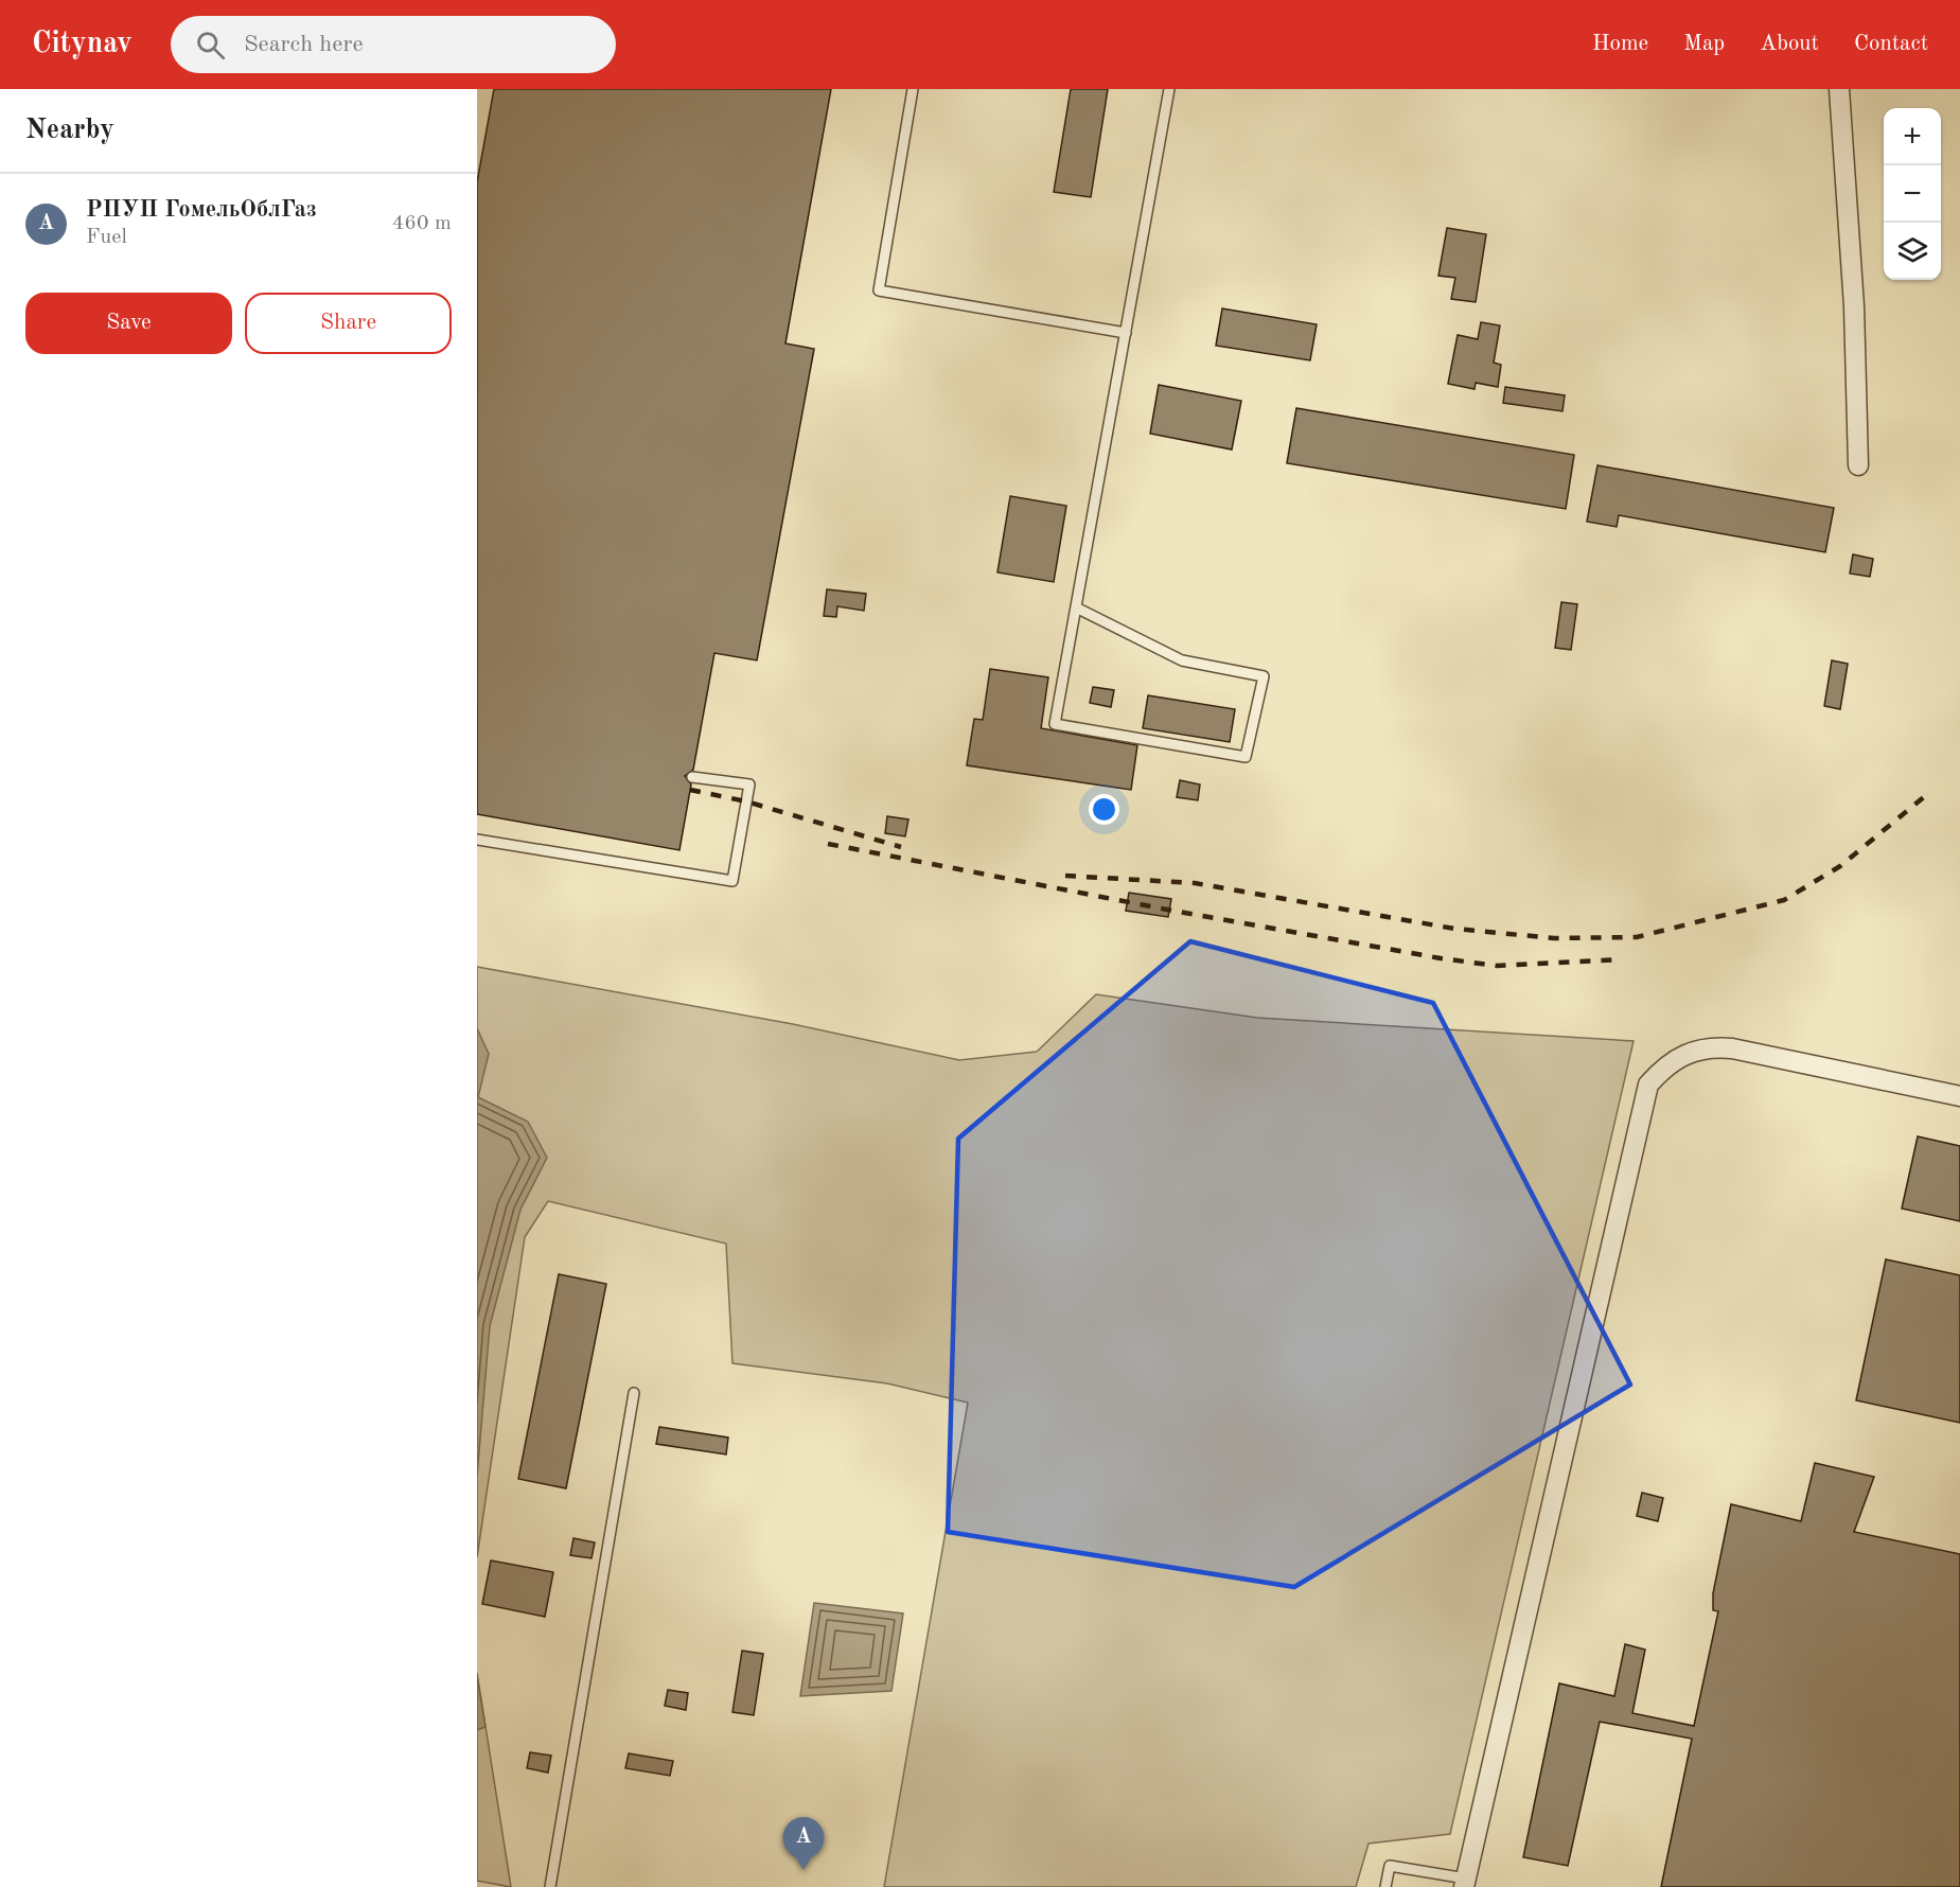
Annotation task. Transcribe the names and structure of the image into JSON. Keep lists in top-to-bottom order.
{
  "page": {
    "header": "Citynav",
    "search": "Search here",
    "nav": [
      "Home",
      "Map",
      "About",
      "Contact"
    ],
    "heading": "Nearby",
    "map_buttons": ["+", "−"],
    "list": [
      {
        "mark": "A",
        "name": "РПУП ГомельОблГаз",
        "note": "Fuel",
        "value": "460 m"
      }
    ],
    "buttons": ["Save", "Share"],
    "pins": "A"
  }
}
